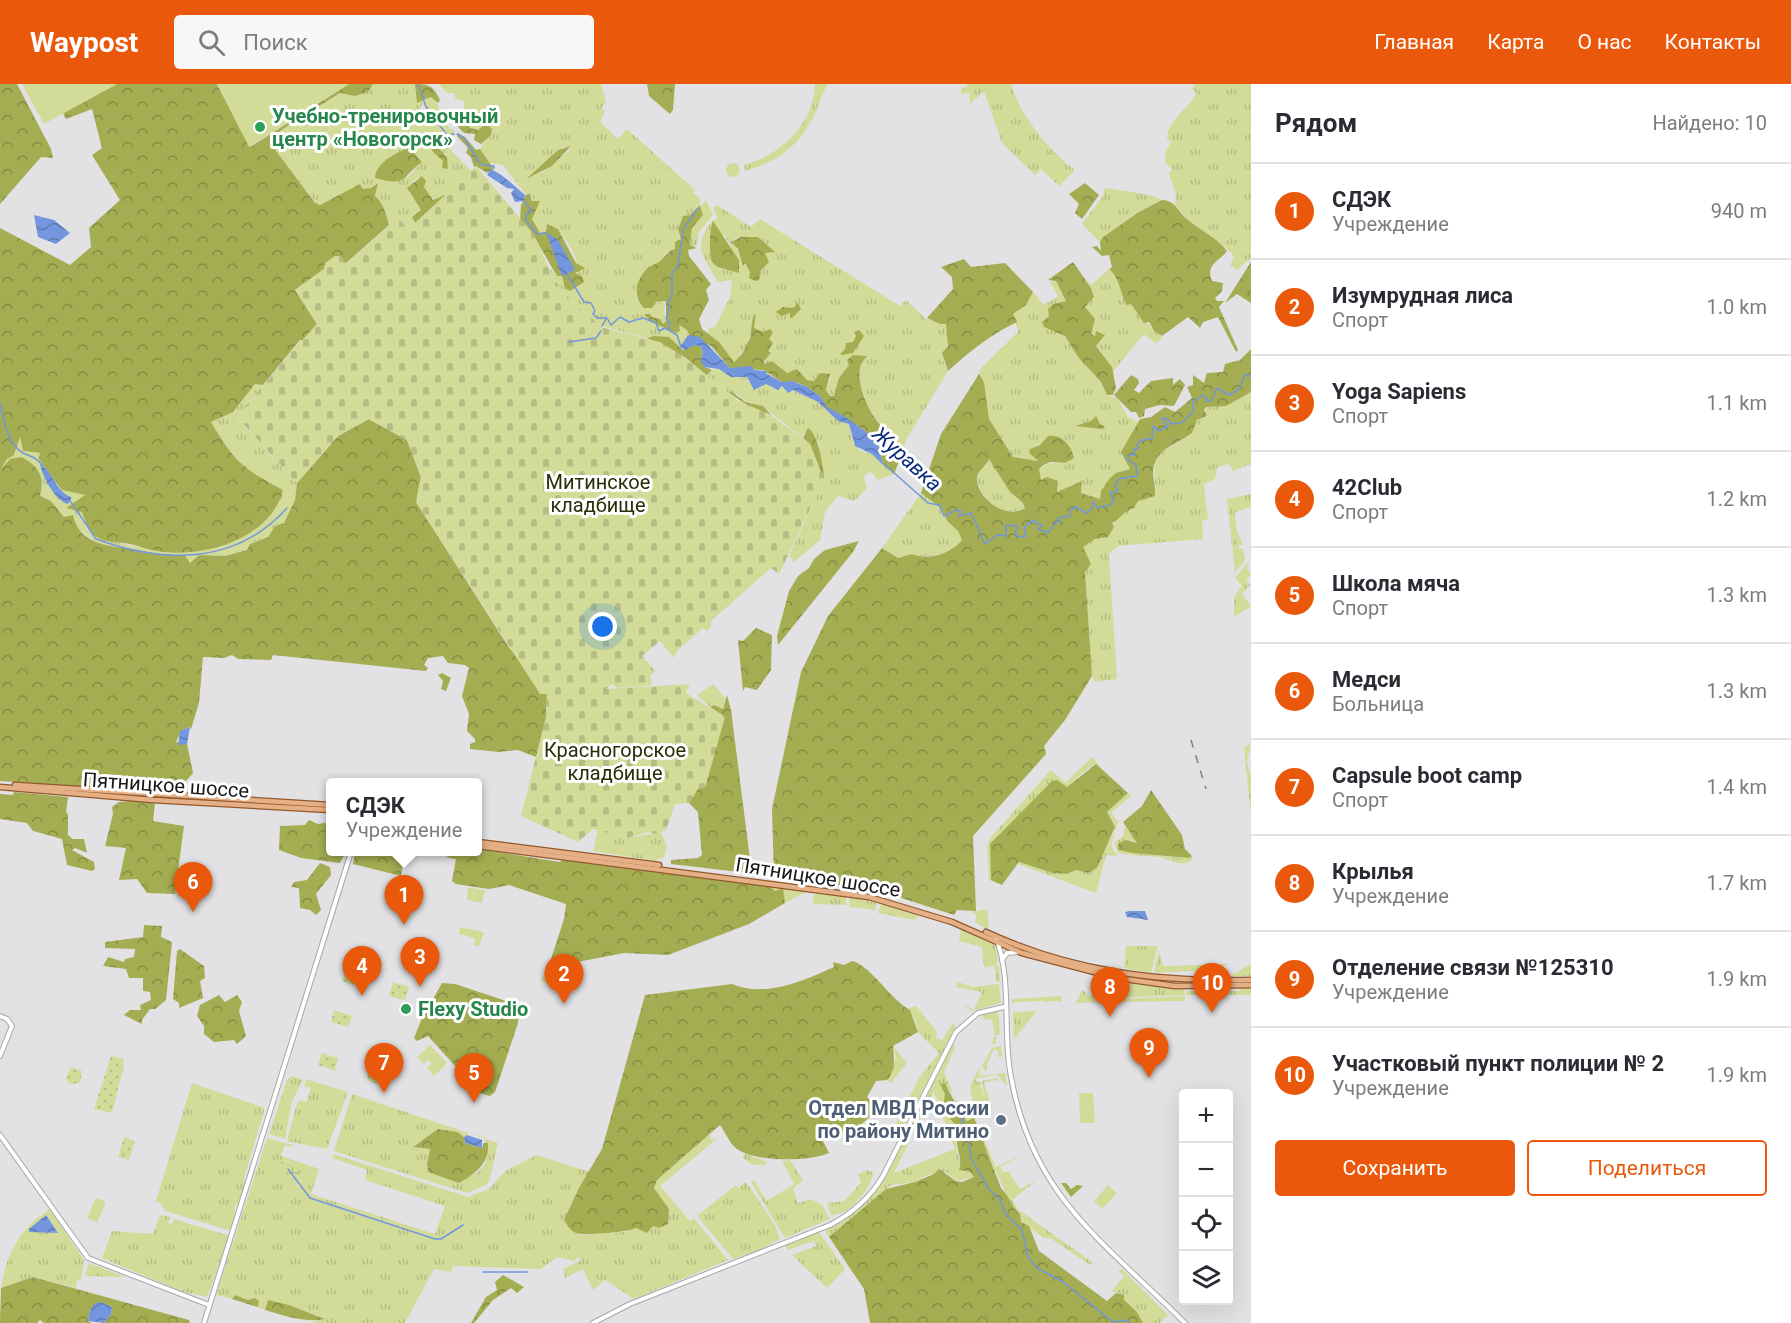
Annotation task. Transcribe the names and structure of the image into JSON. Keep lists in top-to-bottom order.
{
  "streets": {
    "main road": ["Пятницкое шоссе"]
  },
  "water": ["Журавка"],
  "parks": ["Митинское кладбище", "Красногорское кладбище"],
  "places": ["Учебно-тренировочный центр «Новогорск»", "Flexy Studio", "Отдел МВД России по району Митино"],
  "page": {
    "header": "Waypost",
    "search": "Поиск",
    "nav": [
      "Главная",
      "Карта",
      "О нас",
      "Контакты"
    ],
    "heading": ["Рядом", "Найдено: 10"],
    "list": [
      {
        "mark": "1",
        "name": "СДЭК",
        "note": "Учреждение",
        "value": "940 m"
      },
      {
        "mark": "2",
        "name": "Изумрудная лиса",
        "note": "Спорт",
        "value": "1.0 km"
      },
      {
        "mark": "3",
        "name": "Yoga Sapiens",
        "note": "Спорт",
        "value": "1.1 km"
      },
      {
        "mark": "4",
        "name": "42Club",
        "note": "Спорт",
        "value": "1.2 km"
      },
      {
        "mark": "5",
        "name": "Школа мяча",
        "note": "Спорт",
        "value": "1.3 km"
      },
      {
        "mark": "6",
        "name": "Медси",
        "note": "Больница",
        "value": "1.3 km"
      },
      {
        "mark": "7",
        "name": "Capsule boot camp",
        "note": "Спорт",
        "value": "1.4 km"
      },
      {
        "mark": "8",
        "name": "Крылья",
        "note": "Учреждение",
        "value": "1.7 km"
      },
      {
        "mark": "9",
        "name": "Отделение связи №125310",
        "note": "Учреждение",
        "value": "1.9 km"
      },
      {
        "mark": "10",
        "name": "Участковый пункт полиции № 2",
        "note": "Учреждение",
        "value": "1.9 km"
      }
    ],
    "popup": ["СДЭК", "Учреждение"],
    "pins": [
      "6",
      "1",
      "3",
      "4",
      "2",
      "10",
      "8",
      "9",
      "7",
      "5"
    ],
    "map_buttons": ["+", "−"],
    "buttons": ["Сохранить", "Поделиться"]
  }
}
